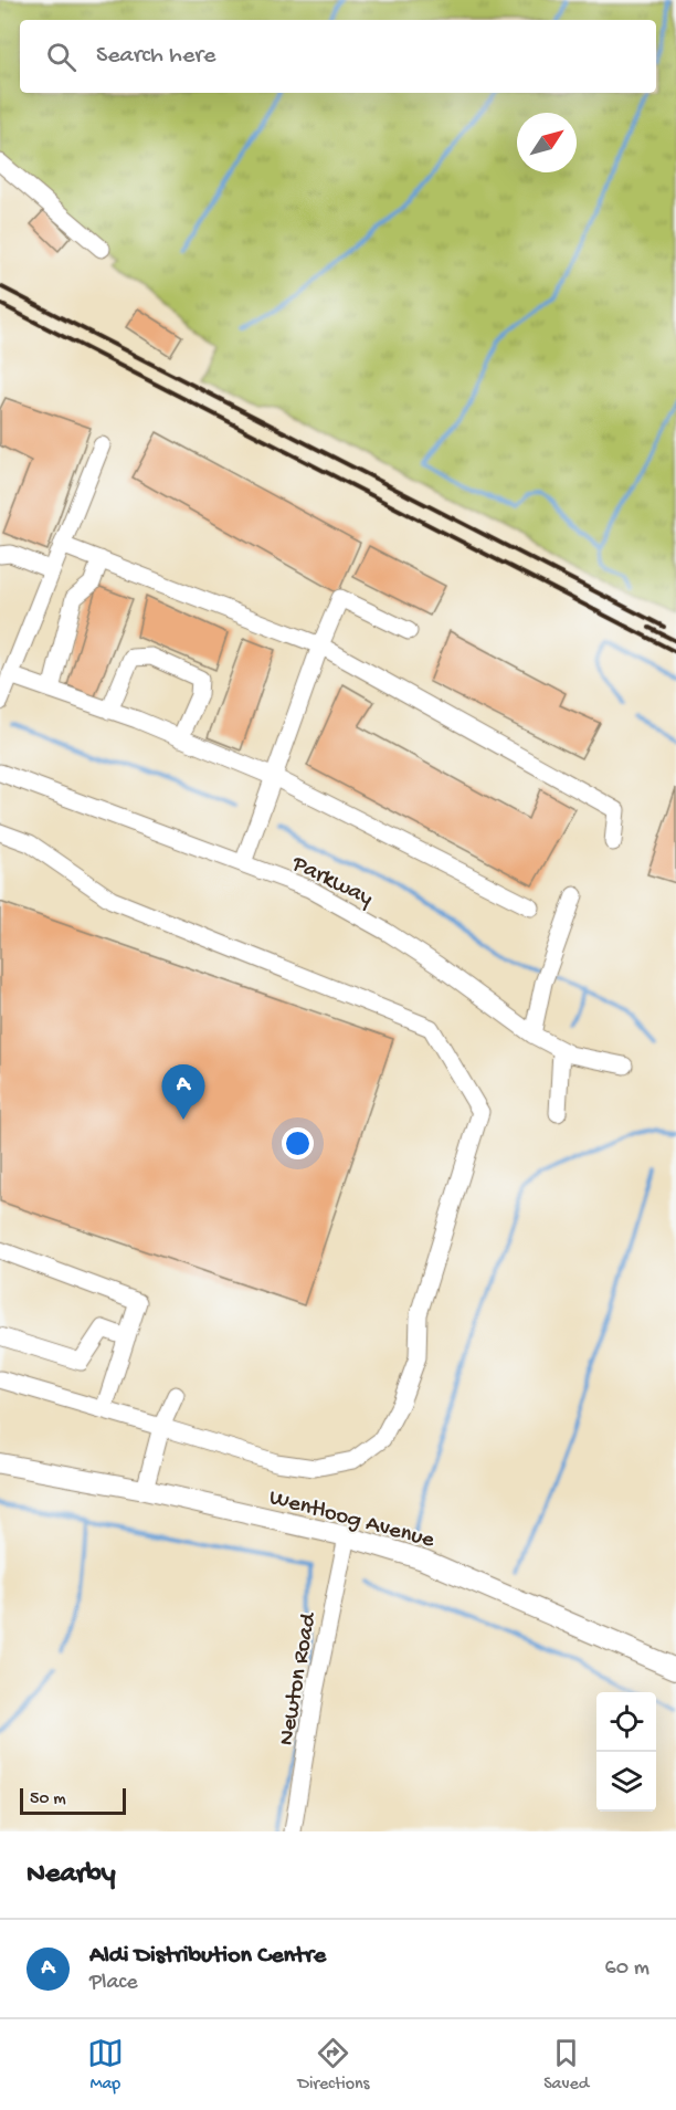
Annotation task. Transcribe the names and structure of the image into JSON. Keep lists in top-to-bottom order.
{
  "streets": {
    "main road": ["Wentloog Avenue"],
    "street": ["Parkway", "Newton Road"]
  },
  "crossings": [
    ["Wentloog Avenue", "Newton Road"]
  ],
  "scale_bar": "50 m",
  "north": "top right",
  "page": {
    "search": "Search here",
    "pins": "A",
    "scale": "50 m",
    "heading": "Nearby",
    "list": [
      {
        "mark": "A",
        "name": "Aldi Distribution Centre",
        "note": "Place",
        "value": "60 m"
      }
    ],
    "nav": ["Map", "Directions", "Saved"]
  }
}
